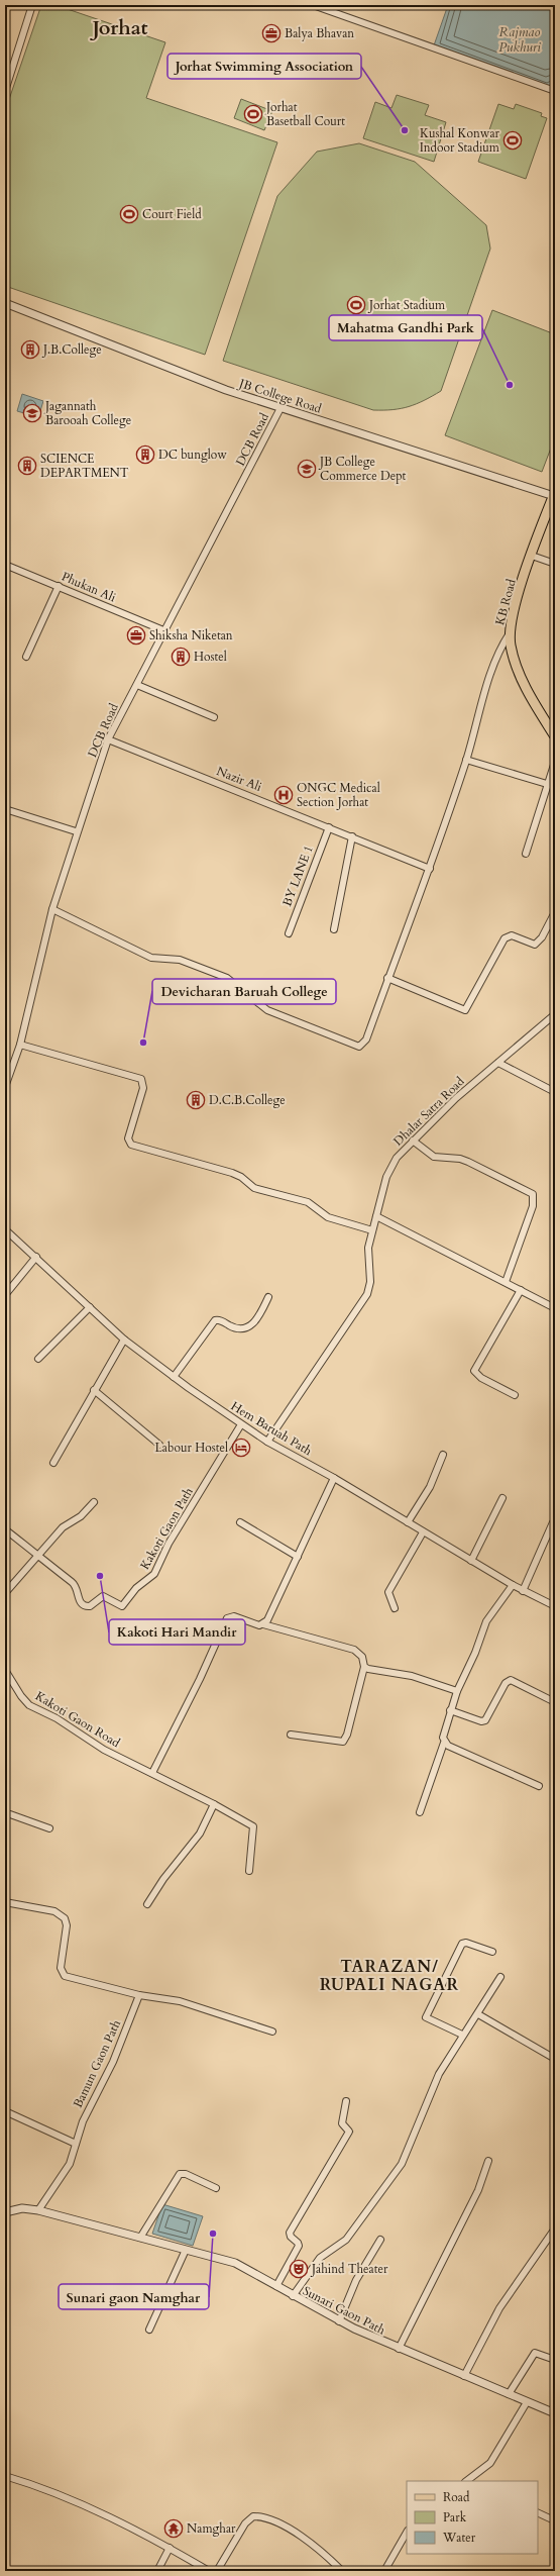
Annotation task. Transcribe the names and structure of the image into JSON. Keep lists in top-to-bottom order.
{
  "streets": {
    "main road": ["KB Road"],
    "street": [
      "JB College Road",
      "DCB Road",
      "Phukan Ali",
      "Nazir Ali",
      "BY LANE 1",
      "Dhalar Satra Road",
      "Hem Baruah Path",
      "Kakoti Gaon Path",
      "Kakoti Gaon Road",
      "Bamun Gaon Path",
      "Sunari Gaon Path"
    ]
  },
  "crossings": [
    ["JB College Road", "DCB Road"],
    ["JB College Road", "KB Road"],
    ["DCB Road", "Phukan Ali"],
    ["DCB Road", "Nazir Ali"],
    ["Nazir Ali", "BY LANE 1"],
    ["Dhalar Satra Road", "Hem Baruah Path"],
    ["Hem Baruah Path", "Kakoti Gaon Path"],
    ["Bamun Gaon Path", "Sunari Gaon Path"]
  ],
  "districts": ["Jorhat", "TARAZAN/ RUPALI NAGAR"],
  "water": ["Rajmao Pukhuri"],
  "places": {
    "office": ["Balya Bhavan", "Shiksha Niketan"],
    "sports": [
      "Jorhat Basetball Court",
      "Kushal Konwar Indoor Stadium",
      "Court Field",
      "Jorhat Stadium"
    ],
    "other": [
      "Jorhat Swimming Association",
      "Mahatma Gandhi Park",
      "Devicharan Baruah College",
      "Kakoti Hari Mandir",
      "Sunari gaon Namghar"
    ],
    "building": [
      "J.B.College",
      "DC bunglow",
      "SCIENCE DEPARTMENT",
      "Hostel",
      "D.C.B.College"
    ],
    "school or university": ["Jagannath Barooah College", "JB College Commerce Dept"],
    "hospital": ["ONGC Medical Section Jorhat"],
    "hotel": ["Labour Hostel"],
    "theatre": ["Jahind Theater"],
    "temple": ["Namghar"]
  },
  "legend": ["Road", "Park", "Water"]
}
